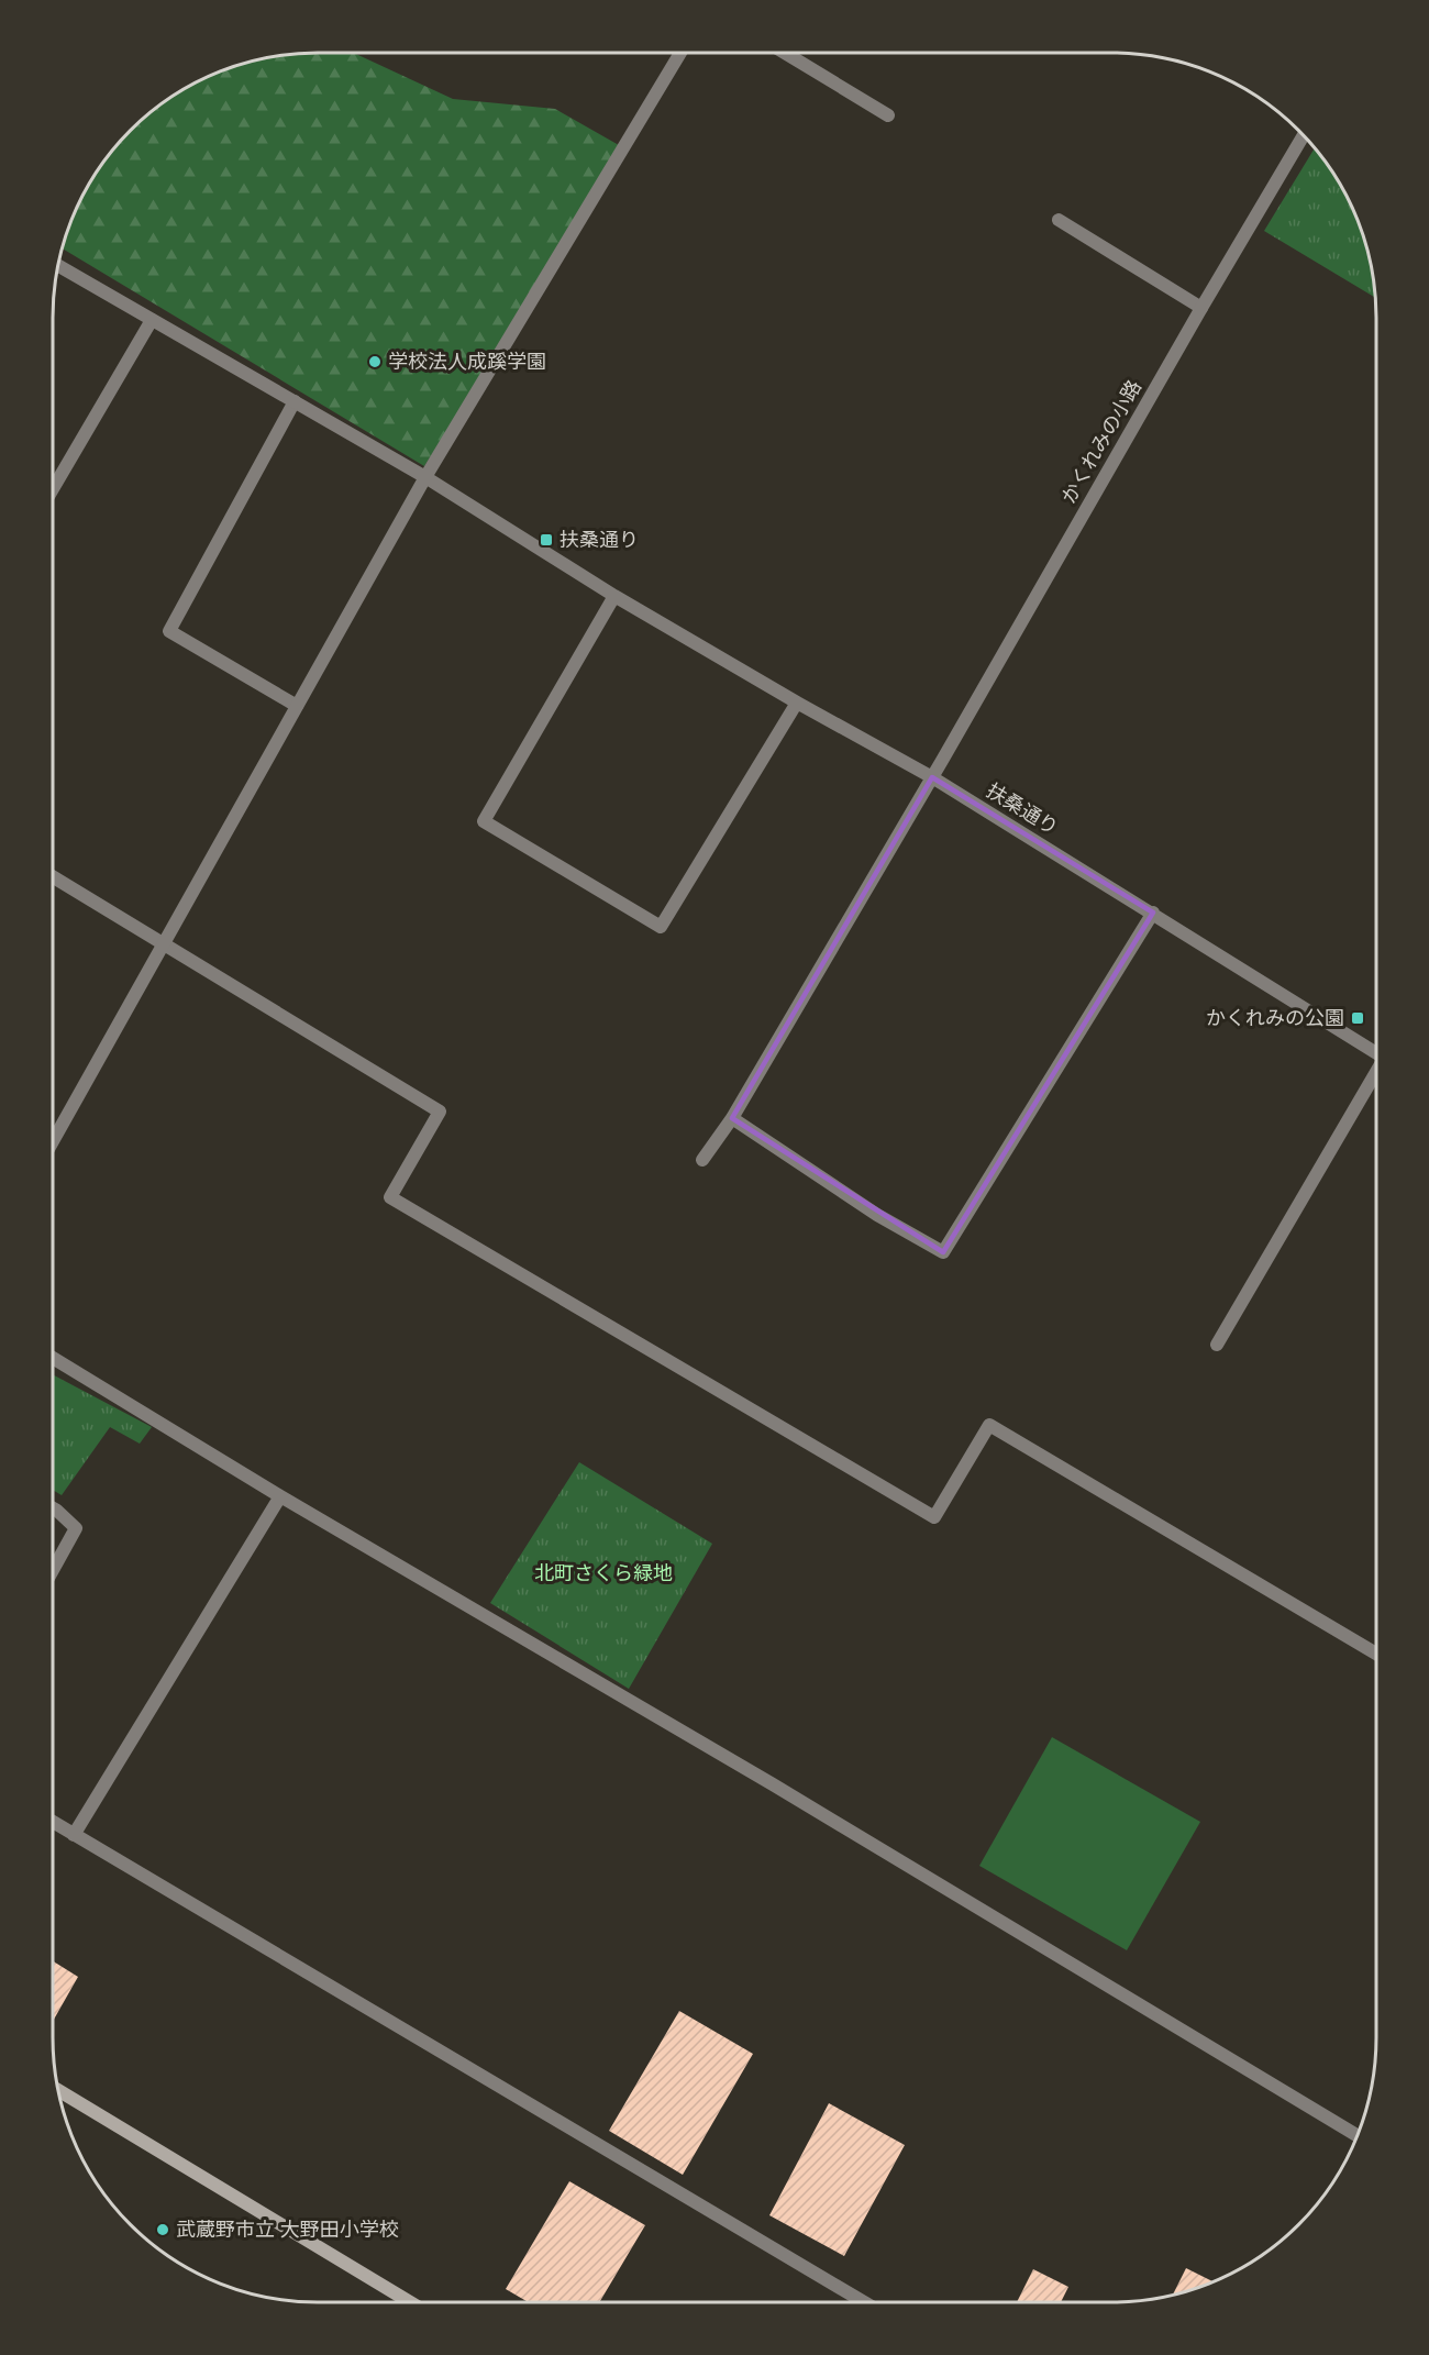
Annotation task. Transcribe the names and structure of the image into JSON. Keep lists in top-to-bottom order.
{
  "streets": {
    "street": ["かくれみの小路", "扶桑通り"]
  },
  "crossings": [
    ["かくれみの小路", "扶桑通り"]
  ],
  "parks": ["北町さくら緑地"],
  "places": {
    "other": ["学校法人成蹊学園", "武蔵野市立 大野田小学校"],
    "transit": ["扶桑通り", "かくれみの公園"]
  }
}
